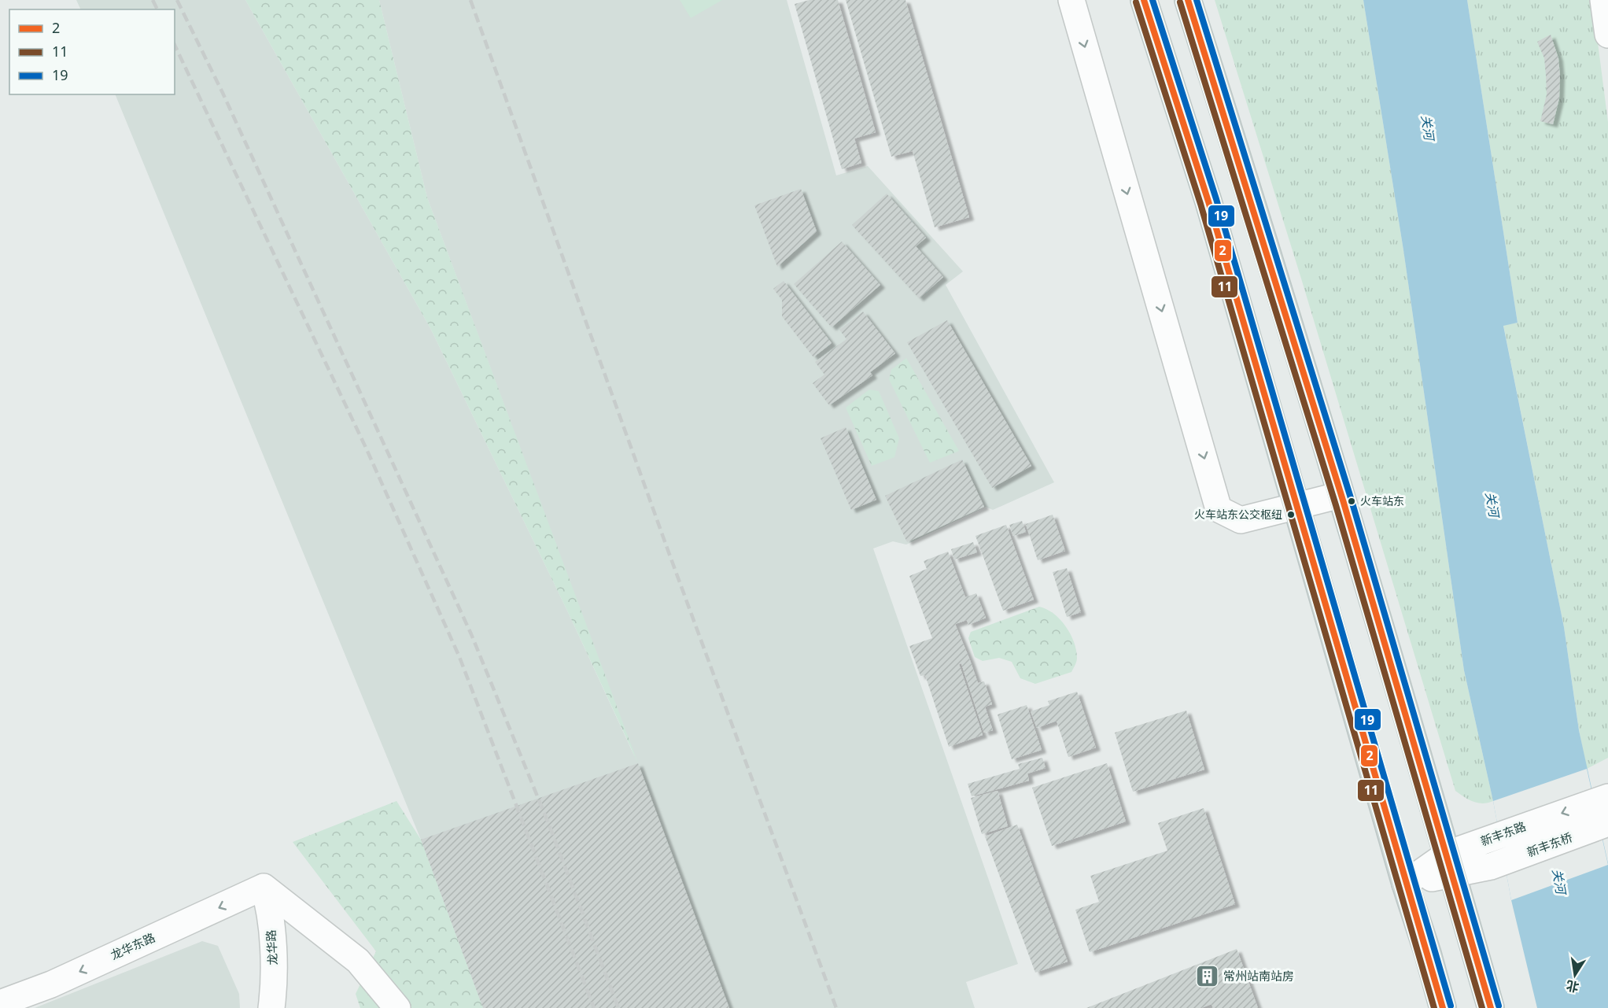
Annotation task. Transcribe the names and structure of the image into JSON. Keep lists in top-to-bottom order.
{
  "streets": {
    "street": [
      "新丰东路",
      "新丰东桥",
      "龙华东路",
      "龙华路"
    ]
  },
  "crossings": [
    ["新丰东路", "新丰东桥"],
    ["龙华东路", "龙华路"]
  ],
  "one_way": ["新丰东路", "龙华东路"],
  "water": ["关河"],
  "places": {
    "other": ["火车站东", "火车站东公交枢纽"],
    "building": ["常州站南站房"]
  },
  "lines": ["transit line 2", "transit line 19", "transit line 11"],
  "legend": ["2", "11", "19"],
  "north": "bottom"
}
